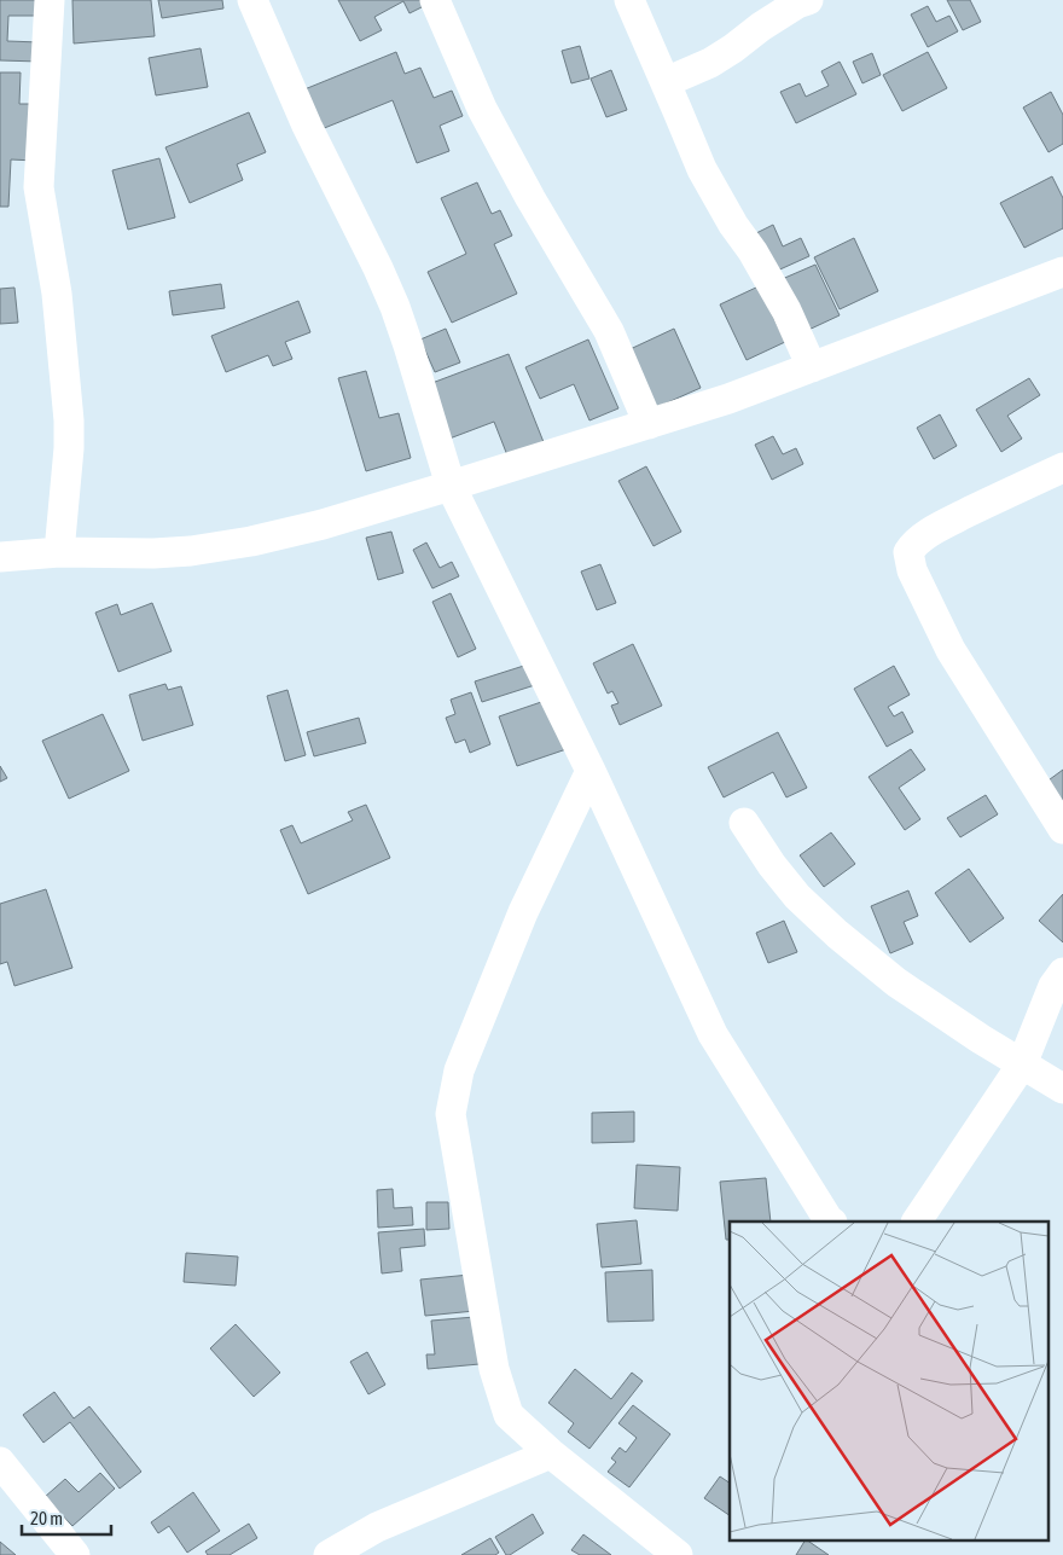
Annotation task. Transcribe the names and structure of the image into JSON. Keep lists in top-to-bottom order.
{
  "scale_bar": "20 m"
}
